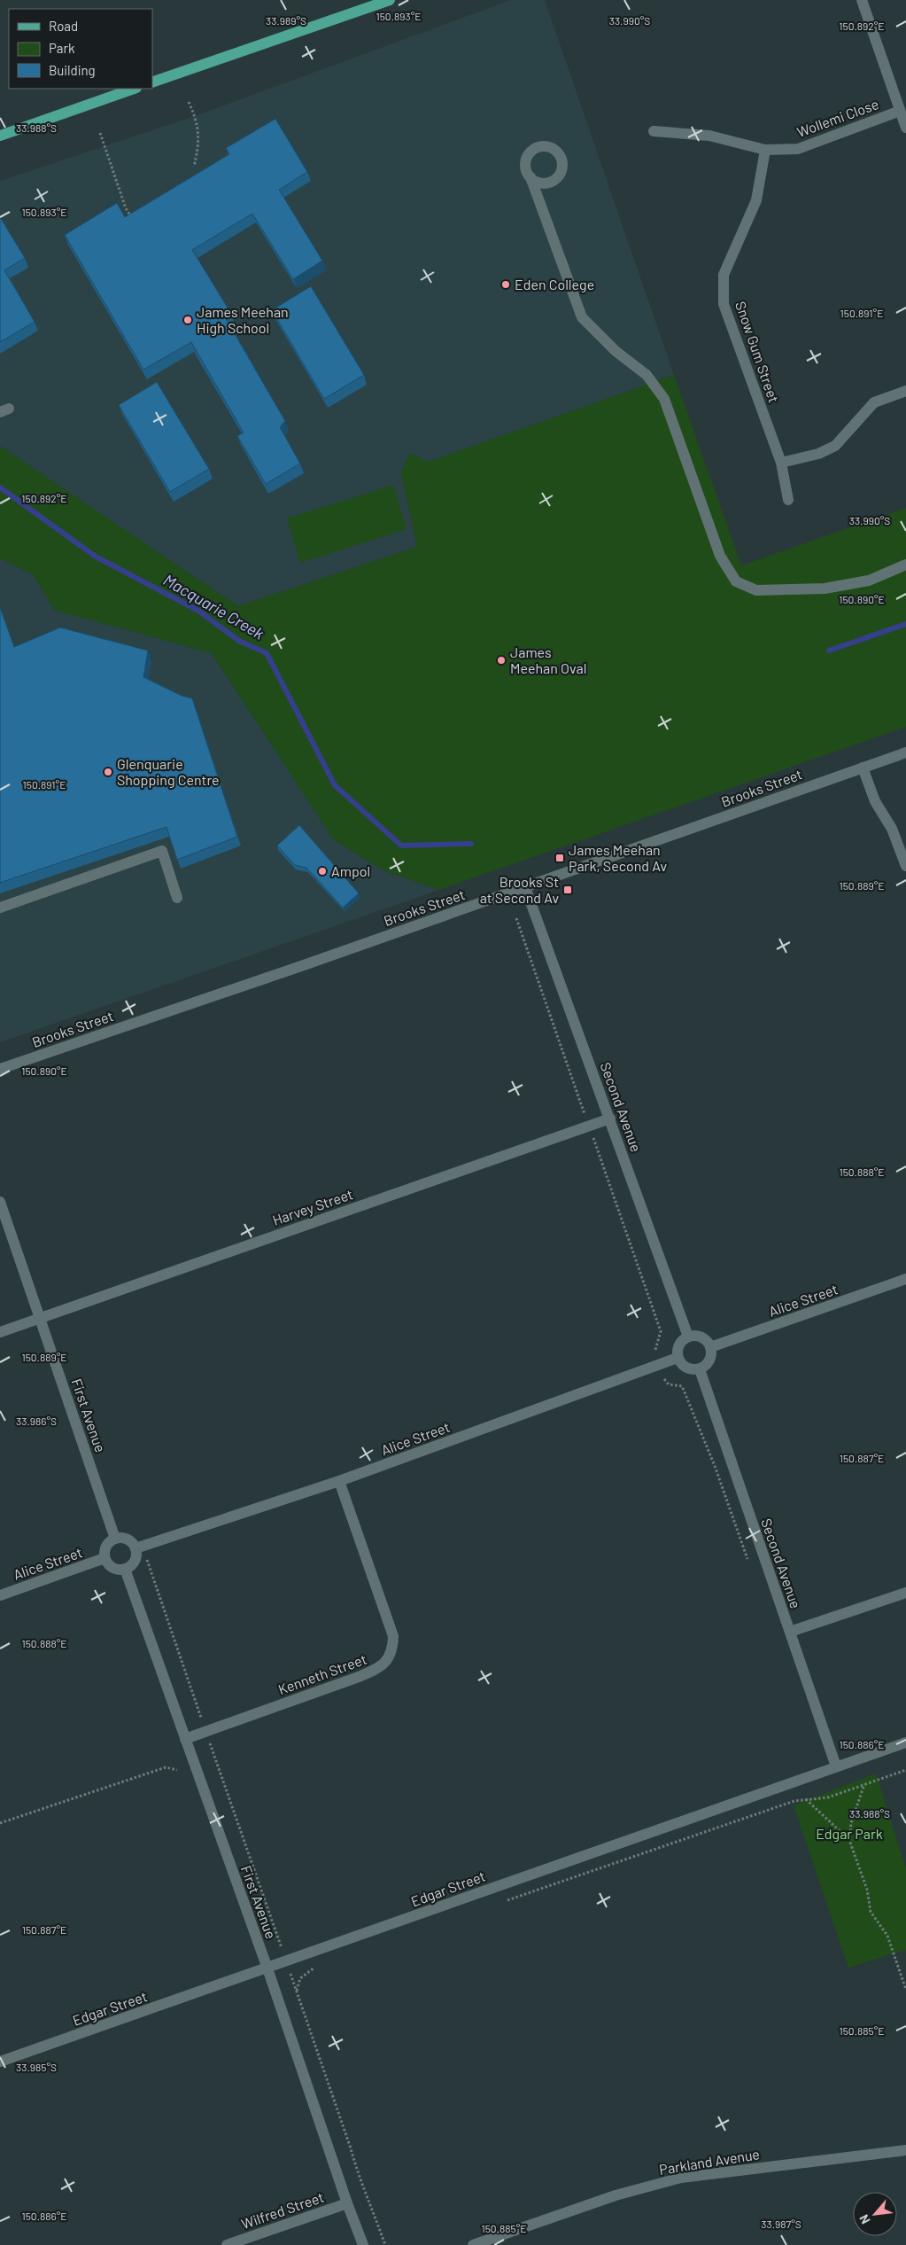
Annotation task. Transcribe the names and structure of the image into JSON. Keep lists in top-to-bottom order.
{
  "streets": {
    "street": [
      "Wollemi Close",
      "Snow Gum Street",
      "Brooks Street",
      "Second Avenue",
      "Harvey Street",
      "Alice Street",
      "First Avenue",
      "Kenneth Street",
      "Edgar Street",
      "Parkland Avenue",
      "Wilfred Street"
    ]
  },
  "crossings": [
    ["Wollemi Close", "Snow Gum Street"],
    ["Brooks Street", "Second Avenue"],
    ["Second Avenue", "Harvey Street"],
    ["Second Avenue", "Alice Street"],
    ["Second Avenue", "Edgar Street"],
    ["Harvey Street", "First Avenue"],
    ["Alice Street", "First Avenue"],
    ["Alice Street", "Kenneth Street"],
    ["First Avenue", "Kenneth Street"],
    ["First Avenue", "Edgar Street"],
    ["First Avenue", "Wilfred Street"]
  ],
  "water": ["Macquarie Creek"],
  "parks": ["Edgar Park"],
  "places": {
    "other": [
      "Eden College",
      "James Meehan High School",
      "James Meehan Oval",
      "Glenquarie Shopping Centre",
      "Ampol"
    ],
    "transit": ["James Meehan Park, Second Av", "Brooks St at Second Av"]
  },
  "legend": ["Road", "Park", "Building"],
  "north": "bottom left",
  "coordinates": [
    "150.893°E",
    "33.990°S",
    "33.989°S",
    "150.892°E",
    "33.988°S",
    "150.891°E",
    "150.890°E",
    "150.889°E",
    "150.888°E",
    "33.986°S",
    "150.887°E",
    "150.886°E",
    "150.885°E",
    "33.985°S",
    "33.987°S"
  ]
}
